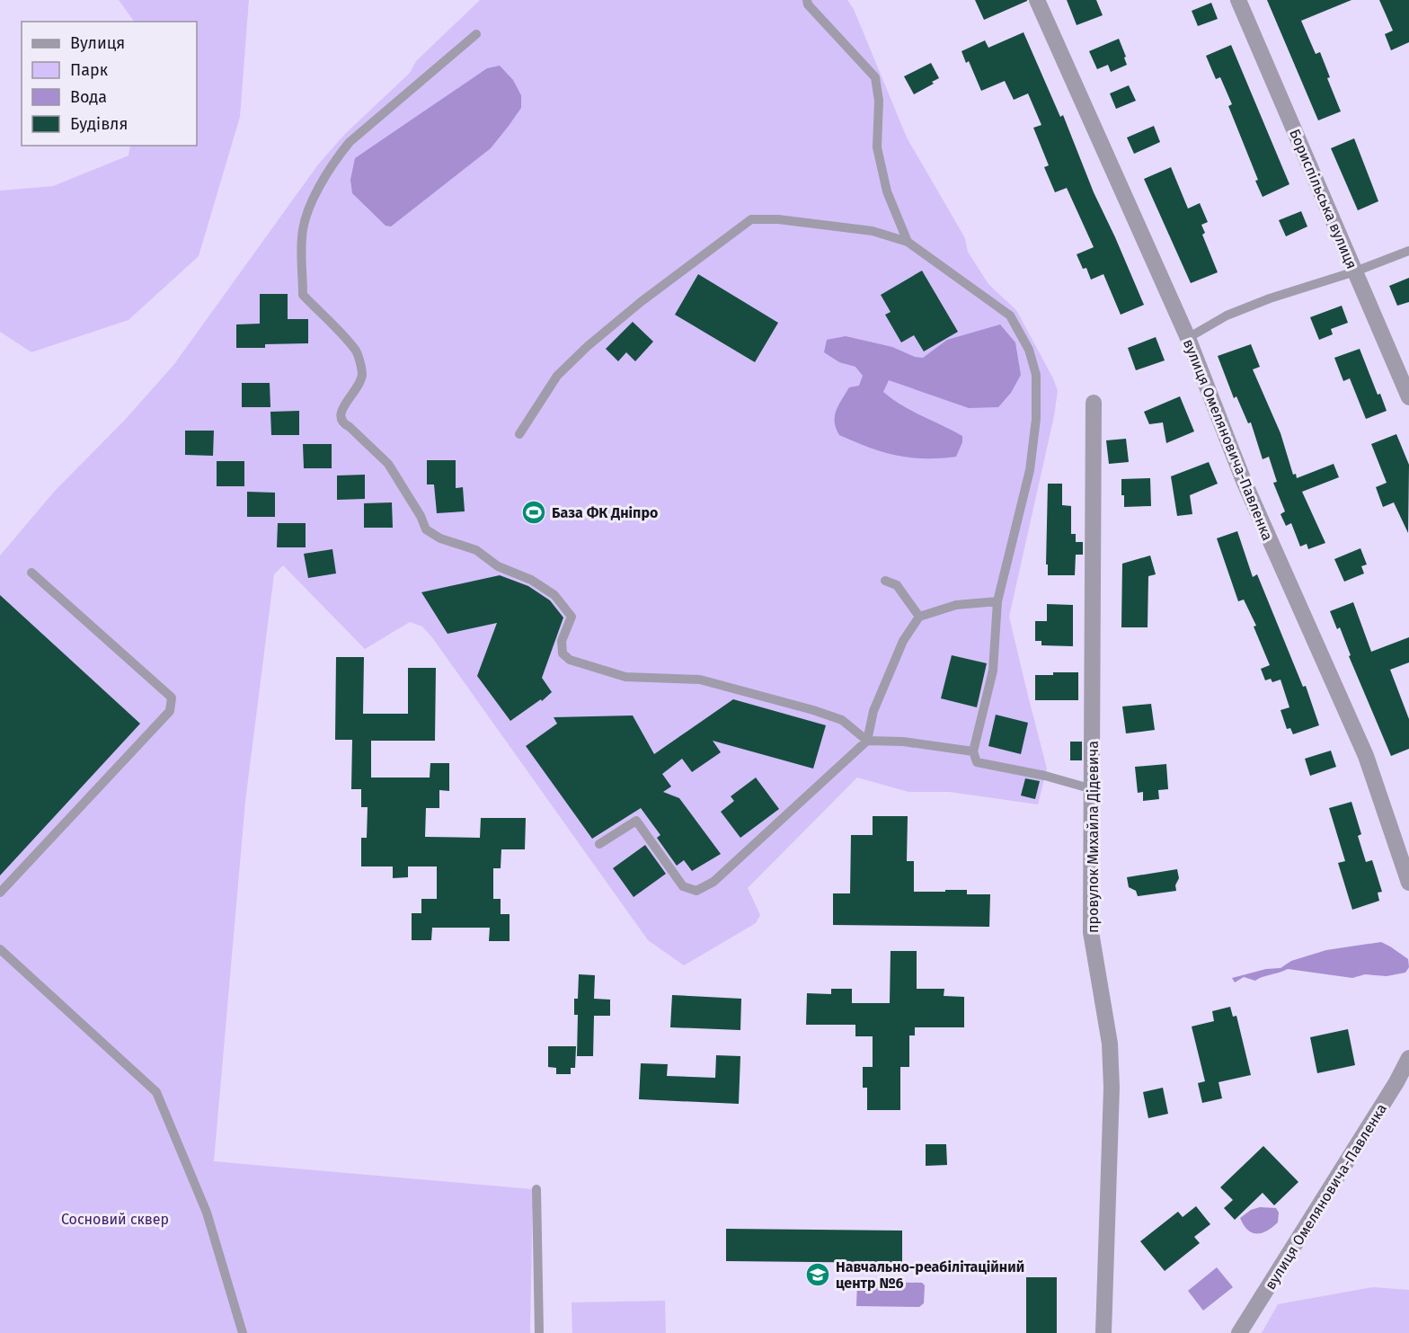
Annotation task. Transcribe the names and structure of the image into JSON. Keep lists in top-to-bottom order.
{
  "streets": {
    "street": ["Бориспільська вулиця", "вулиця Омеляновича-Павленка", "провулок Михайла Дідевича"]
  },
  "parks": ["Сосновий сквер"],
  "places": {
    "sports": ["База ФК Дніпро"],
    "school or university": ["Навчально-реабілітаційний центр №6"]
  },
  "legend": [
    "Вулиця",
    "Парк",
    "Вода",
    "Будівля"
  ]
}
